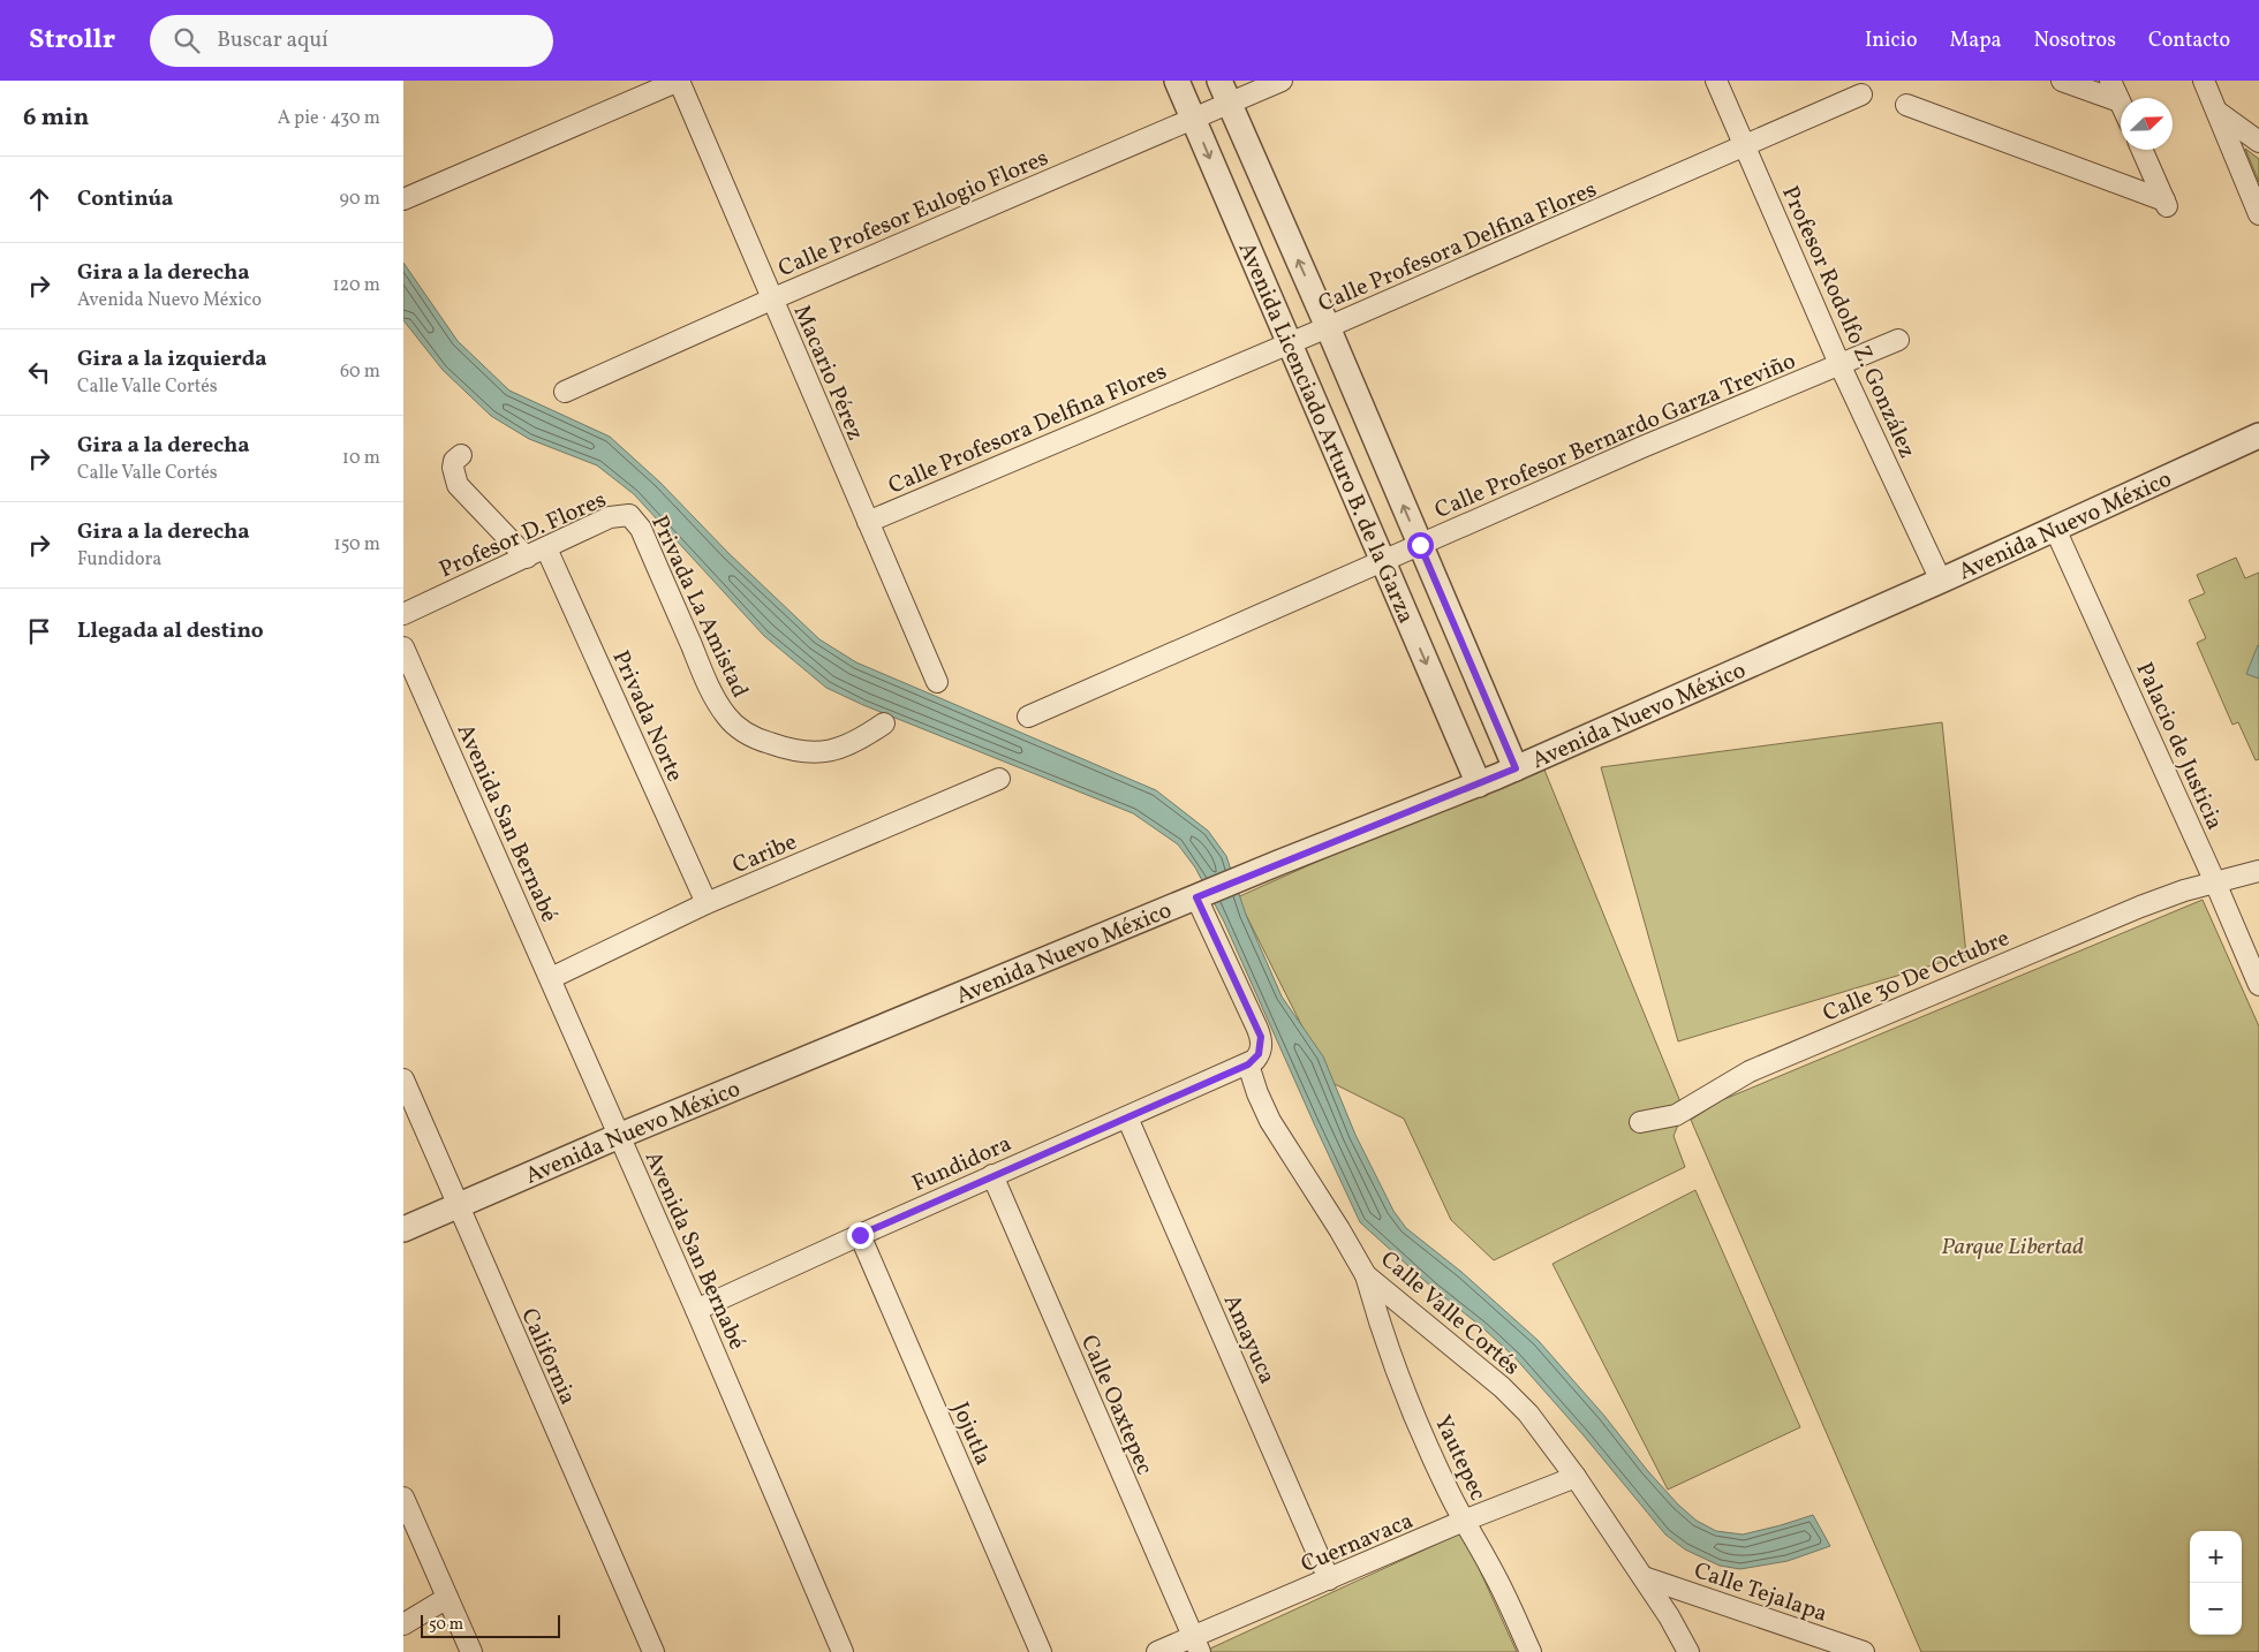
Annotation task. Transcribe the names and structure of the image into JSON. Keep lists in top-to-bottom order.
{
  "streets": {
    "street": [
      "Calle Profesor Eulogio Flores",
      "Calle Profesora Delfina Flores",
      "Profesor Rodolfo Z. González",
      "Macario Pérez",
      "Avenida Licenciado Arturo B. de la Garza",
      "Calle Profesor Bernardo Garza Treviño",
      "Avenida Nuevo México",
      "Profesor D. Flores",
      "Privada La Amistad",
      "Privada Norte",
      "Palacio de Justicia",
      "Avenida San Bernabé",
      "Caribe",
      "Calle 30 De Octubre",
      "Fundidora",
      "Calle Valle Cortés",
      "Amayuca",
      "California",
      "Calle Oaxtepec",
      "Jojutla",
      "Yautepec",
      "Cuernavaca",
      "Calle Tejalapa"
    ]
  },
  "crossings": [
    ["Calle Profesor Eulogio Flores", "Macario Pérez"],
    ["Calle Profesor Eulogio Flores", "Avenida Licenciado Arturo B. de la Garza"],
    ["Calle Profesora Delfina Flores", "Profesor Rodolfo Z. González"],
    ["Calle Profesora Delfina Flores", "Macario Pérez"],
    ["Calle Profesora Delfina Flores", "Avenida Licenciado Arturo B. de la Garza"],
    ["Profesor Rodolfo Z. González", "Calle Profesor Bernardo Garza Treviño"],
    ["Profesor Rodolfo Z. González", "Avenida Nuevo México"],
    ["Avenida Licenciado Arturo B. de la Garza", "Calle Profesor Bernardo Garza Treviño"],
    ["Avenida Licenciado Arturo B. de la Garza", "Avenida Nuevo México"],
    ["Avenida Nuevo México", "Palacio de Justicia"],
    ["Avenida Nuevo México", "Avenida San Bernabé"],
    ["Avenida Nuevo México", "California"],
    ["Profesor D. Flores", "Privada La Amistad"],
    ["Profesor D. Flores", "Privada Norte"],
    ["Privada Norte", "Caribe"],
    ["Palacio de Justicia", "Calle 30 De Octubre"],
    ["Avenida San Bernabé", "Caribe"],
    ["Avenida San Bernabé", "Fundidora"],
    ["Fundidora", "Calle Valle Cortés"],
    ["Fundidora", "Amayuca"],
    ["Fundidora", "Calle Oaxtepec"],
    ["Fundidora", "Jojutla"],
    ["Calle Valle Cortés", "Yautepec"],
    ["Calle Valle Cortés", "Cuernavaca"],
    ["Calle Valle Cortés", "Calle Tejalapa"],
    ["Amayuca", "Cuernavaca"],
    ["Calle Oaxtepec", "Cuernavaca"],
    ["Yautepec", "Cuernavaca"]
  ],
  "parks": ["Parque Libertad"],
  "scale_bar": "50 m",
  "north": "top right",
  "page": {
    "header": "Strollr",
    "search": "Buscar aquí",
    "nav": [
      "Inicio",
      "Mapa",
      "Nosotros",
      "Contacto"
    ],
    "heading": ["6 min", "A pie · 430 m"],
    "list": [
      ["Continúa", "90 m"],
      ["Gira a la derecha", "Avenida Nuevo México", "120 m"],
      ["Gira a la izquierda", "Calle Valle Cortés", "60 m"],
      ["Gira a la derecha", "Calle Valle Cortés", "10 m"],
      ["Gira a la derecha", "Fundidora", "150 m"],
      "Llegada al destino"
    ],
    "map_buttons": ["+", "−"],
    "scale": "50 m"
  }
}
